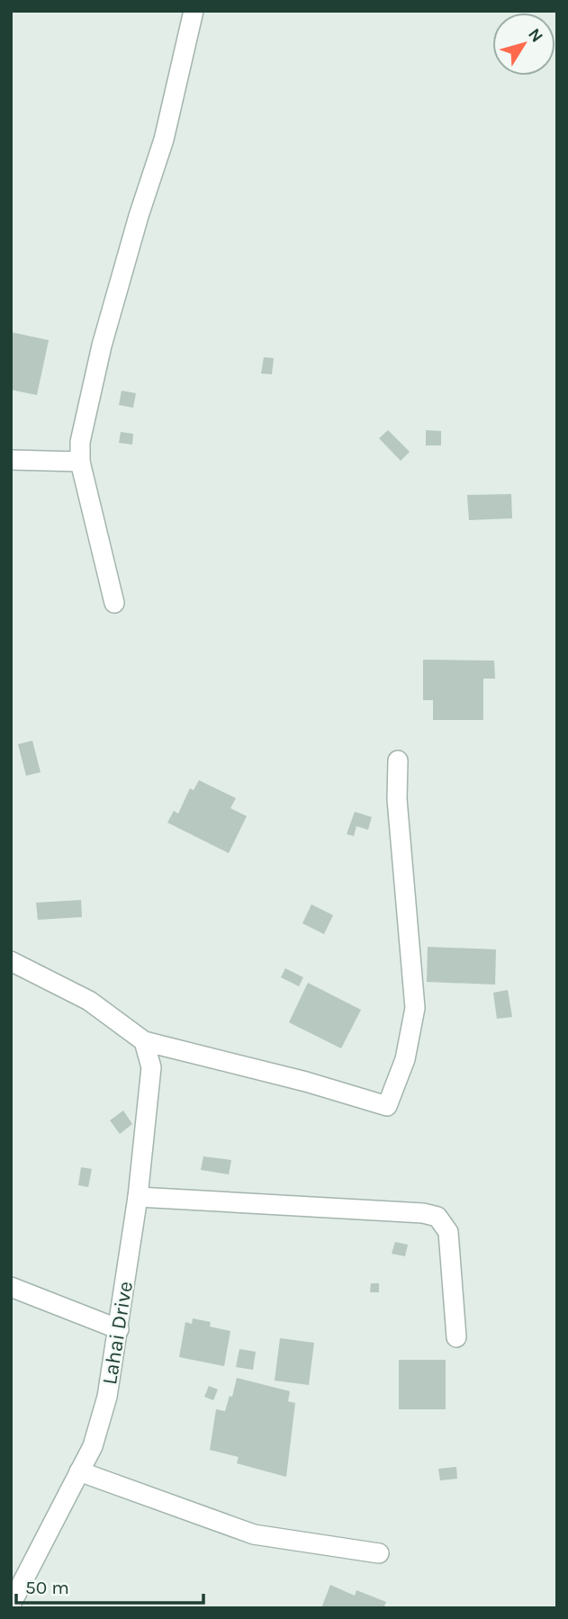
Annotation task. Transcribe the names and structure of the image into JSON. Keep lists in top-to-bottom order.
{
  "streets": {
    "street": ["Lahai Drive"]
  },
  "scale_bar": "50 m",
  "north": "top right"
}
